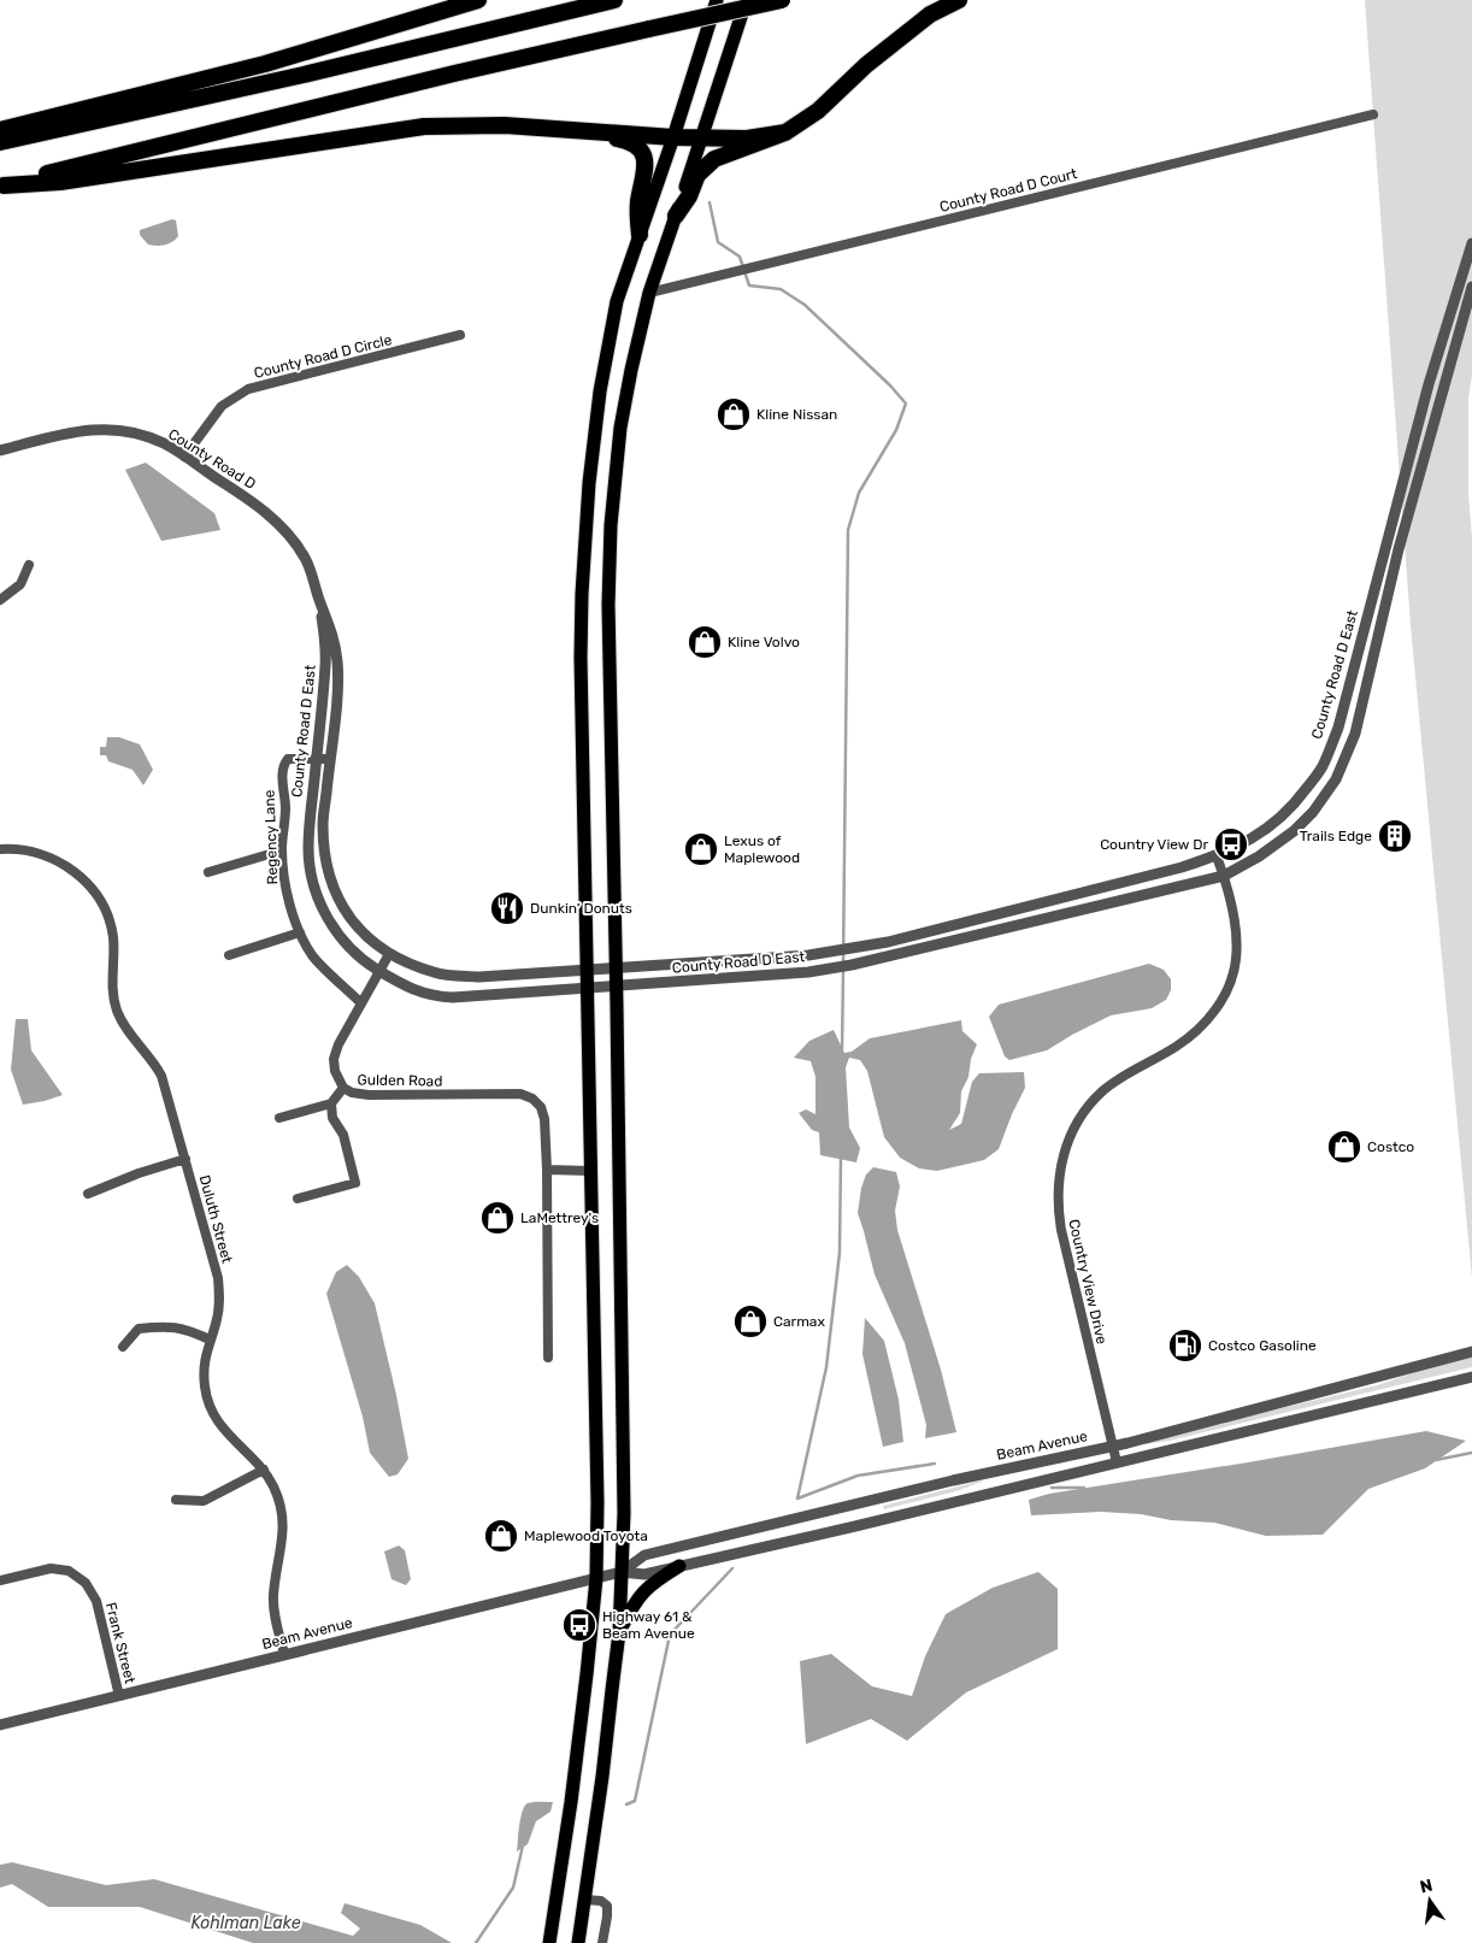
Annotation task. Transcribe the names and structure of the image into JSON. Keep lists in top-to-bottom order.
{
  "streets": {
    "street": [
      "County Road D Court",
      "County Road D Circle",
      "County Road D",
      "County Road D East",
      "Regency Lane",
      "Gulden Road",
      "Duluth Street",
      "Country View Drive",
      "Beam Avenue",
      "Frank Street"
    ]
  },
  "crossings": [
    ["County Road D Circle", "County Road D"],
    ["County Road D", "County Road D East"],
    ["County Road D East", "Regency Lane"],
    ["County Road D East", "Gulden Road"],
    ["County Road D East", "Country View Drive"],
    ["Regency Lane", "Gulden Road"],
    ["Duluth Street", "Beam Avenue"],
    ["Country View Drive", "Beam Avenue"],
    ["Beam Avenue", "Frank Street"]
  ],
  "water": ["Kohlman Lake"],
  "places": {
    "shop": [
      "Kline Nissan",
      "Kline Volvo",
      "Lexus of Maplewood",
      "Costco",
      "LaMettrey's",
      "Carmax",
      "Maplewood Toyota"
    ],
    "building": ["Trails Edge"],
    "bus stop": ["Country View Dr", "Highway 61 & Beam Avenue"],
    "restaurant": ["Dunkin’ Donuts"],
    "fuel station": ["Costco Gasoline"]
  },
  "north": "top"
}
